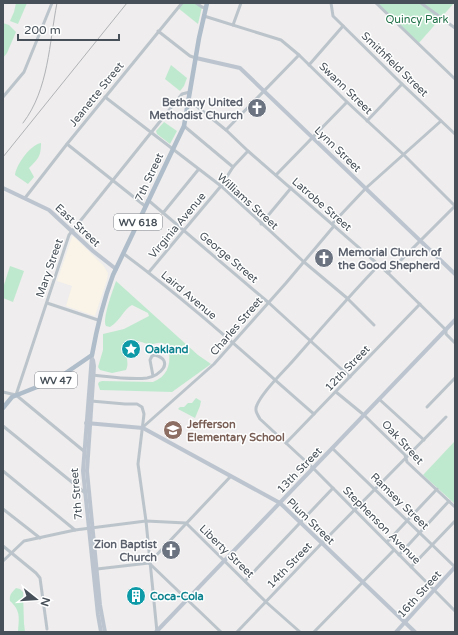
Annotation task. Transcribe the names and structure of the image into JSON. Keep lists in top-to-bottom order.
{
  "streets": {
    "main road": ["7th Street", "WV 618", "WV 47"],
    "street": [
      "Smithfield Street",
      "Swann Street",
      "Jeanette Street",
      "Lynn Street",
      "Williams Street",
      "Latrobe Street",
      "East Street",
      "Virginia Avenue",
      "George Street",
      "Mary Street",
      "Laird Avenue",
      "Charles Street",
      "12th Street",
      "Oak Street",
      "13th Street",
      "Ramsey Street",
      "Plum Street",
      "Stephenson Avenue",
      "Liberty Street",
      "14th Street",
      "16th Street"
    ]
  },
  "crossings": [
    ["Smithfield Street", "Charles Street"],
    ["Swann Street", "7th Street"],
    ["Swann Street", "Charles Street"],
    ["Jeanette Street", "Williams Street"],
    ["Jeanette Street", "East Street"],
    ["Lynn Street", "7th Street"],
    ["Lynn Street", "Charles Street"],
    ["7th Street", "Williams Street"],
    ["7th Street", "Latrobe Street"],
    ["7th Street", "East Street"],
    ["7th Street", "George Street"],
    ["7th Street", "Mary Street"],
    ["7th Street", "Laird Avenue"],
    ["7th Street", "WV 47"],
    ["7th Street", "Plum Street"],
    ["7th Street", "Liberty Street"],
    ["Williams Street", "Virginia Avenue"],
    ["Williams Street", "Mary Street"],
    ["Williams Street", "Charles Street"],
    ["Latrobe Street", "Virginia Avenue"],
    ["Latrobe Street", "Charles Street"],
    ["Latrobe Street", "12th Street"],
    ["Latrobe Street", "13th Street"],
    ["East Street", "Mary Street"],
    ["Virginia Avenue", "George Street"],
    ["Virginia Avenue", "Laird Avenue"],
    ["George Street", "Charles Street"],
    ["George Street", "12th Street"],
    ["Mary Street", "WV 47"],
    ["Laird Avenue", "Charles Street"],
    ["Laird Avenue", "12th Street"],
    ["Laird Avenue", "Stephenson Avenue"],
    ["Charles Street", "Plum Street"],
    ["12th Street", "Oak Street"],
    ["12th Street", "Stephenson Avenue"],
    ["Oak Street", "13th Street"],
    ["Oak Street", "14th Street"],
    ["13th Street", "Ramsey Street"],
    ["13th Street", "Plum Street"],
    ["13th Street", "Stephenson Avenue"],
    ["13th Street", "Liberty Street"],
    ["Ramsey Street", "14th Street"],
    ["Ramsey Street", "16th Street"],
    ["Plum Street", "14th Street"],
    ["Plum Street", "16th Street"],
    ["Stephenson Avenue", "14th Street"],
    ["Stephenson Avenue", "16th Street"],
    ["Liberty Street", "14th Street"]
  ],
  "parks": ["Quincy Park"],
  "places": {
    "church": ["Bethany United Methodist Church", "Memorial Church of the Good Shepherd", "Zion Baptist Church"],
    "place": ["Oakland"],
    "school or university": ["Jefferson Elementary School"],
    "building": ["Coca-Cola"]
  },
  "scale_bar": "200 m",
  "north": "right"
}
